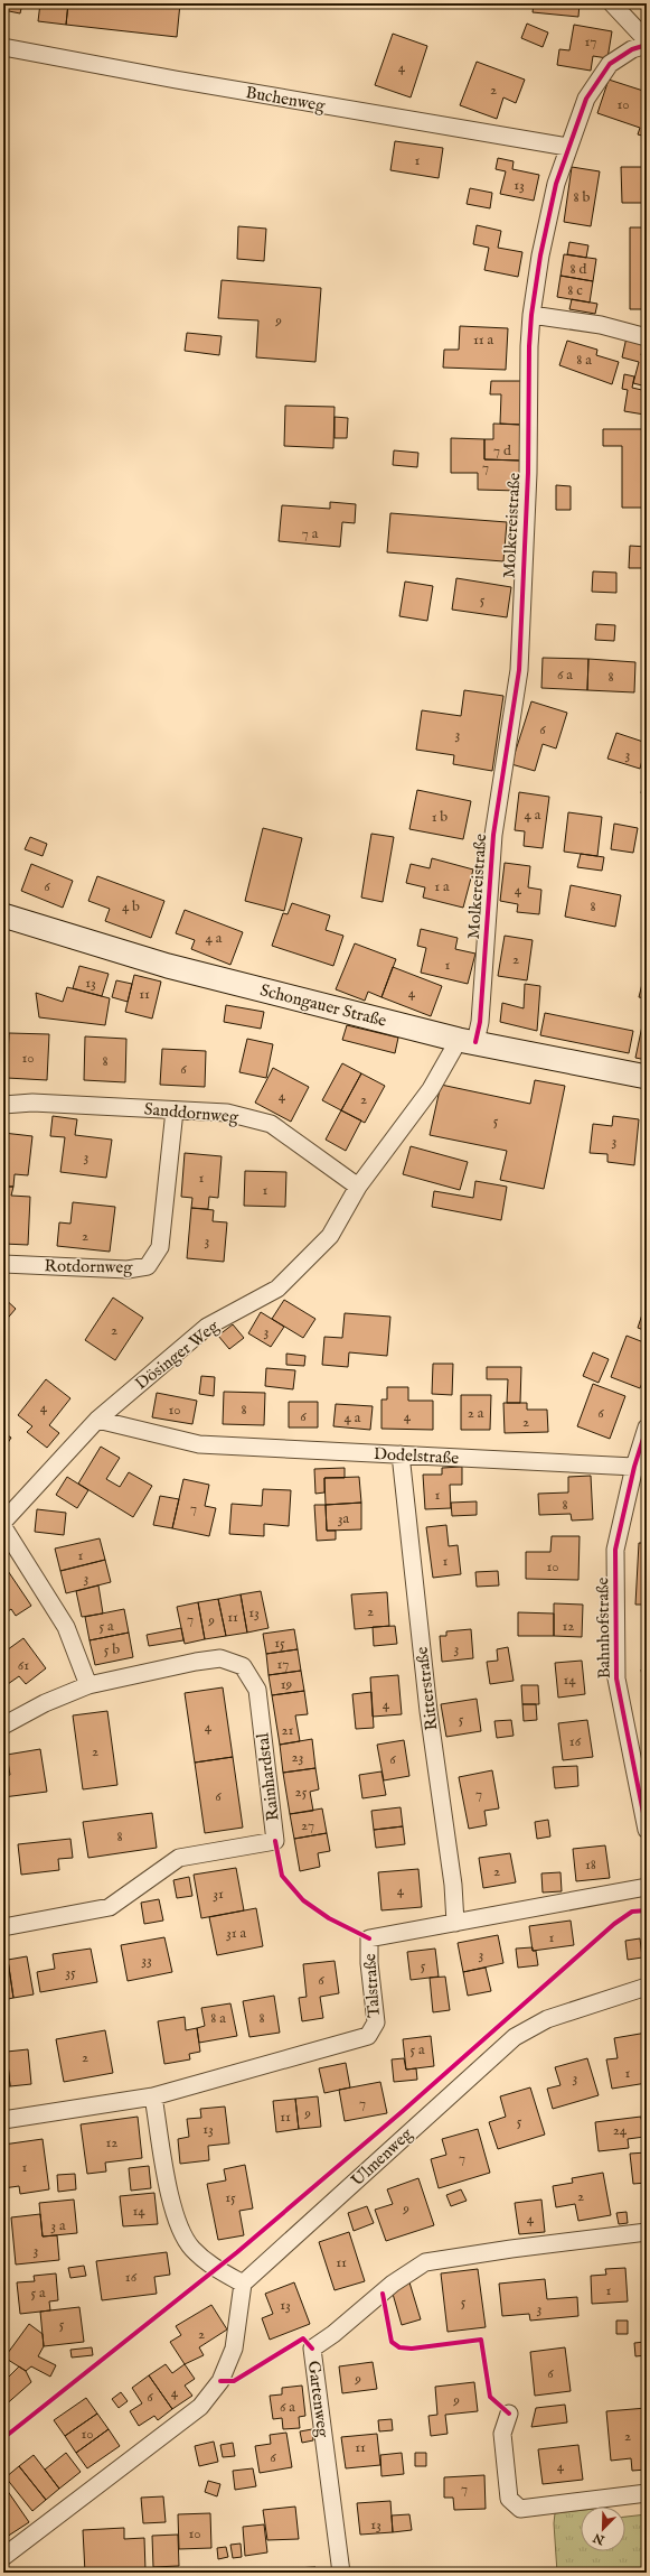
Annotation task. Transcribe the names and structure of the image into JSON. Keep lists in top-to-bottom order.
{
  "streets": {
    "main road": ["Schongauer Straße"],
    "street": [
      "Buchenweg",
      "Molkereistraße",
      "Sanddornweg",
      "Rotdornweg",
      "Dösinger Weg",
      "Dodelstraße",
      "Bahnhofstraße",
      "Ritterstraße",
      "Rainhardstal",
      "Talstraße",
      "Ulmenweg",
      "Gartenweg"
    ]
  },
  "crossings": [
    ["Buchenweg", "Molkereistraße"],
    ["Molkereistraße", "Schongauer Straße"],
    ["Molkereistraße", "Dösinger Weg"],
    ["Schongauer Straße", "Dösinger Weg"],
    ["Sanddornweg", "Rotdornweg"],
    ["Sanddornweg", "Dösinger Weg"],
    ["Dösinger Weg", "Dodelstraße"],
    ["Dodelstraße", "Bahnhofstraße"],
    ["Dodelstraße", "Ritterstraße"],
    ["Ritterstraße", "Talstraße"]
  ],
  "house_numbers": [
    "17",
    "4",
    "2",
    "10",
    "1",
    "13",
    "8 b",
    "8 d",
    "8 c",
    "9",
    "11 a",
    "8 a",
    "7 d",
    "7",
    "7 a",
    "5",
    "6 a",
    "8",
    "6",
    "3",
    "3",
    "4 a",
    "1 b",
    "6",
    "1 a",
    "4",
    "4 b",
    "8",
    "4 a",
    "2",
    "1",
    "13",
    "4",
    "11",
    "10",
    "8",
    "6",
    "4",
    "2",
    "5",
    "3",
    "3",
    "1",
    "1",
    "2",
    "3",
    "2",
    "3",
    "4",
    "10",
    "8",
    "2 a",
    "6",
    "6",
    "4",
    "4 a",
    "2",
    "1",
    "8",
    "7",
    "3a",
    "1",
    "1",
    "10",
    "3",
    "2",
    "13",
    "11",
    "7",
    "9",
    "5 a",
    "12",
    "15",
    "3",
    "5 b",
    "17",
    "61",
    "14",
    "19",
    "4",
    "5",
    "4",
    "21",
    "16",
    "2",
    "23",
    "6",
    "25",
    "7",
    "6",
    "27",
    "8",
    "18",
    "2",
    "4",
    "31",
    "31 a",
    "1",
    "3",
    "33",
    "5",
    "35",
    "6",
    "8 a",
    "8",
    "5 a",
    "2",
    "1",
    "3",
    "7",
    "9",
    "11",
    "5",
    "13",
    "24",
    "12",
    "7",
    "1",
    "2",
    "15",
    "9",
    "14",
    "4",
    "3 a",
    "3",
    "11",
    "16",
    "1",
    "5 a",
    "5",
    "13",
    "3",
    "5",
    "2",
    "6",
    "9",
    "4",
    "6",
    "9",
    "6 a",
    "10",
    "2",
    "11",
    "6",
    "4",
    "7",
    "13",
    "10"
  ],
  "north": "bottom left"
}
